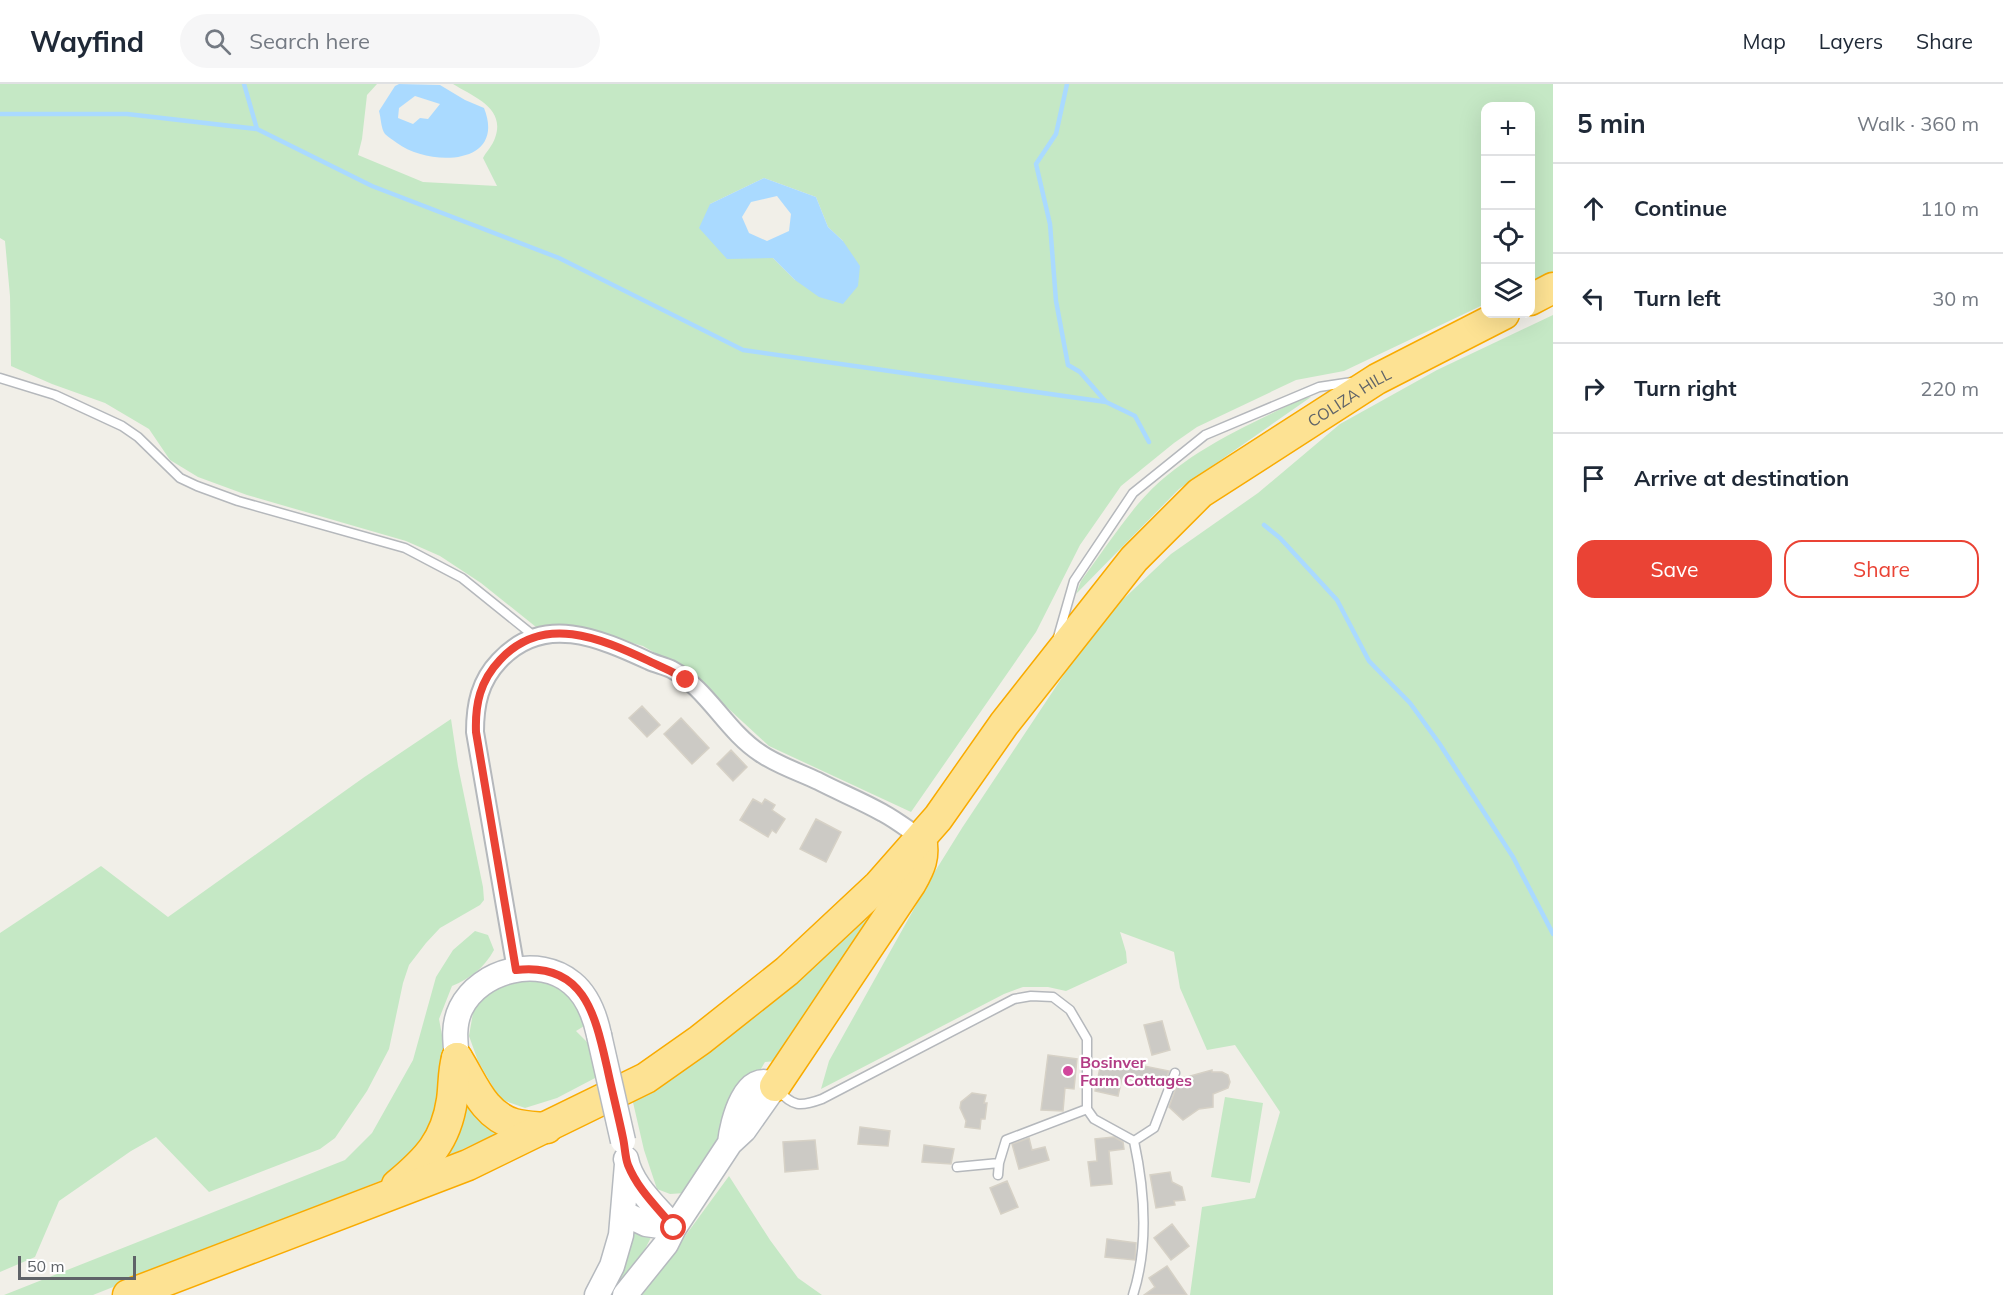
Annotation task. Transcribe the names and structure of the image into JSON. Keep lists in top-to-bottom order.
{
  "streets": {
    "highway": ["COLIZA HILL"]
  },
  "places": ["Bosinver Farm Cottages"],
  "scale_bar": "50 m",
  "page": {
    "header": "Wayfind",
    "search": "Search here",
    "nav": ["Map", "Layers", "Share"],
    "heading": ["5 min", "Walk · 360 m"],
    "map_buttons": ["+", "−"],
    "list": [
      ["Continue", "110 m"],
      ["Turn left", "30 m"],
      ["Turn right", "220 m"],
      "Arrive at destination"
    ],
    "buttons": ["Save", "Share"],
    "scale": "50 m"
  }
}
